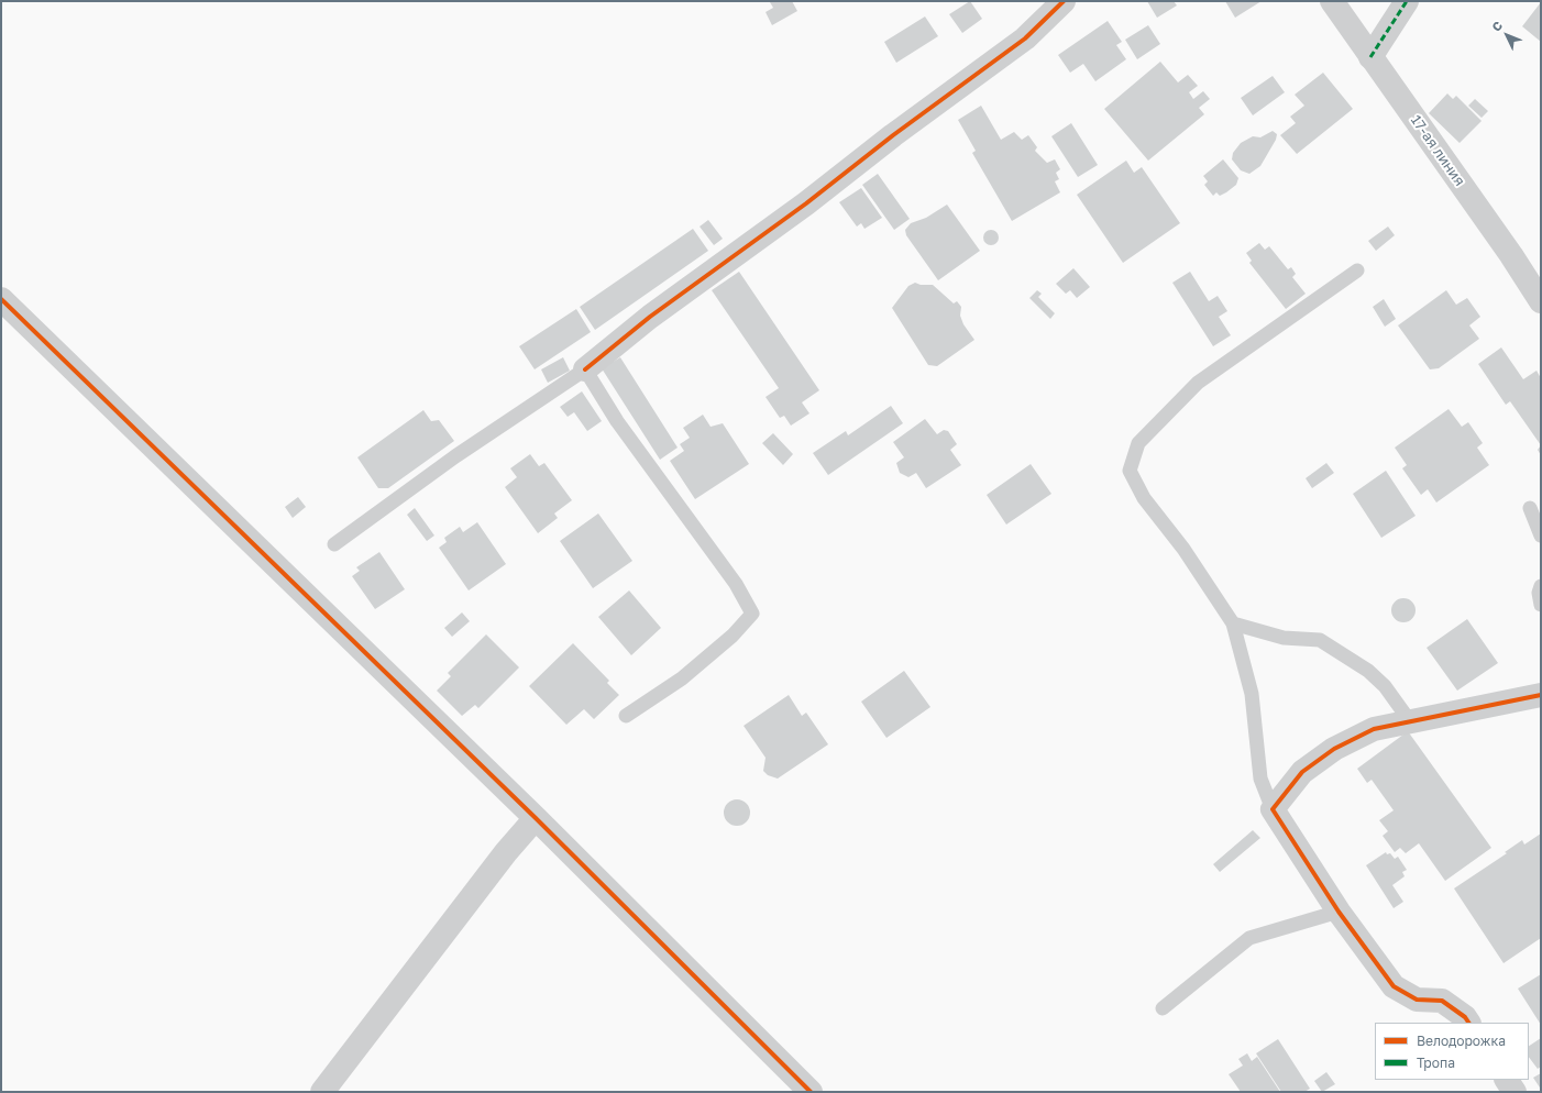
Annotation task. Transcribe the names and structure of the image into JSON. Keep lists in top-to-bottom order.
{
  "streets": {
    "street": ["17-ая линия"]
  },
  "legend": ["Велодорожка", "Тропа"],
  "north": "top left"
}
